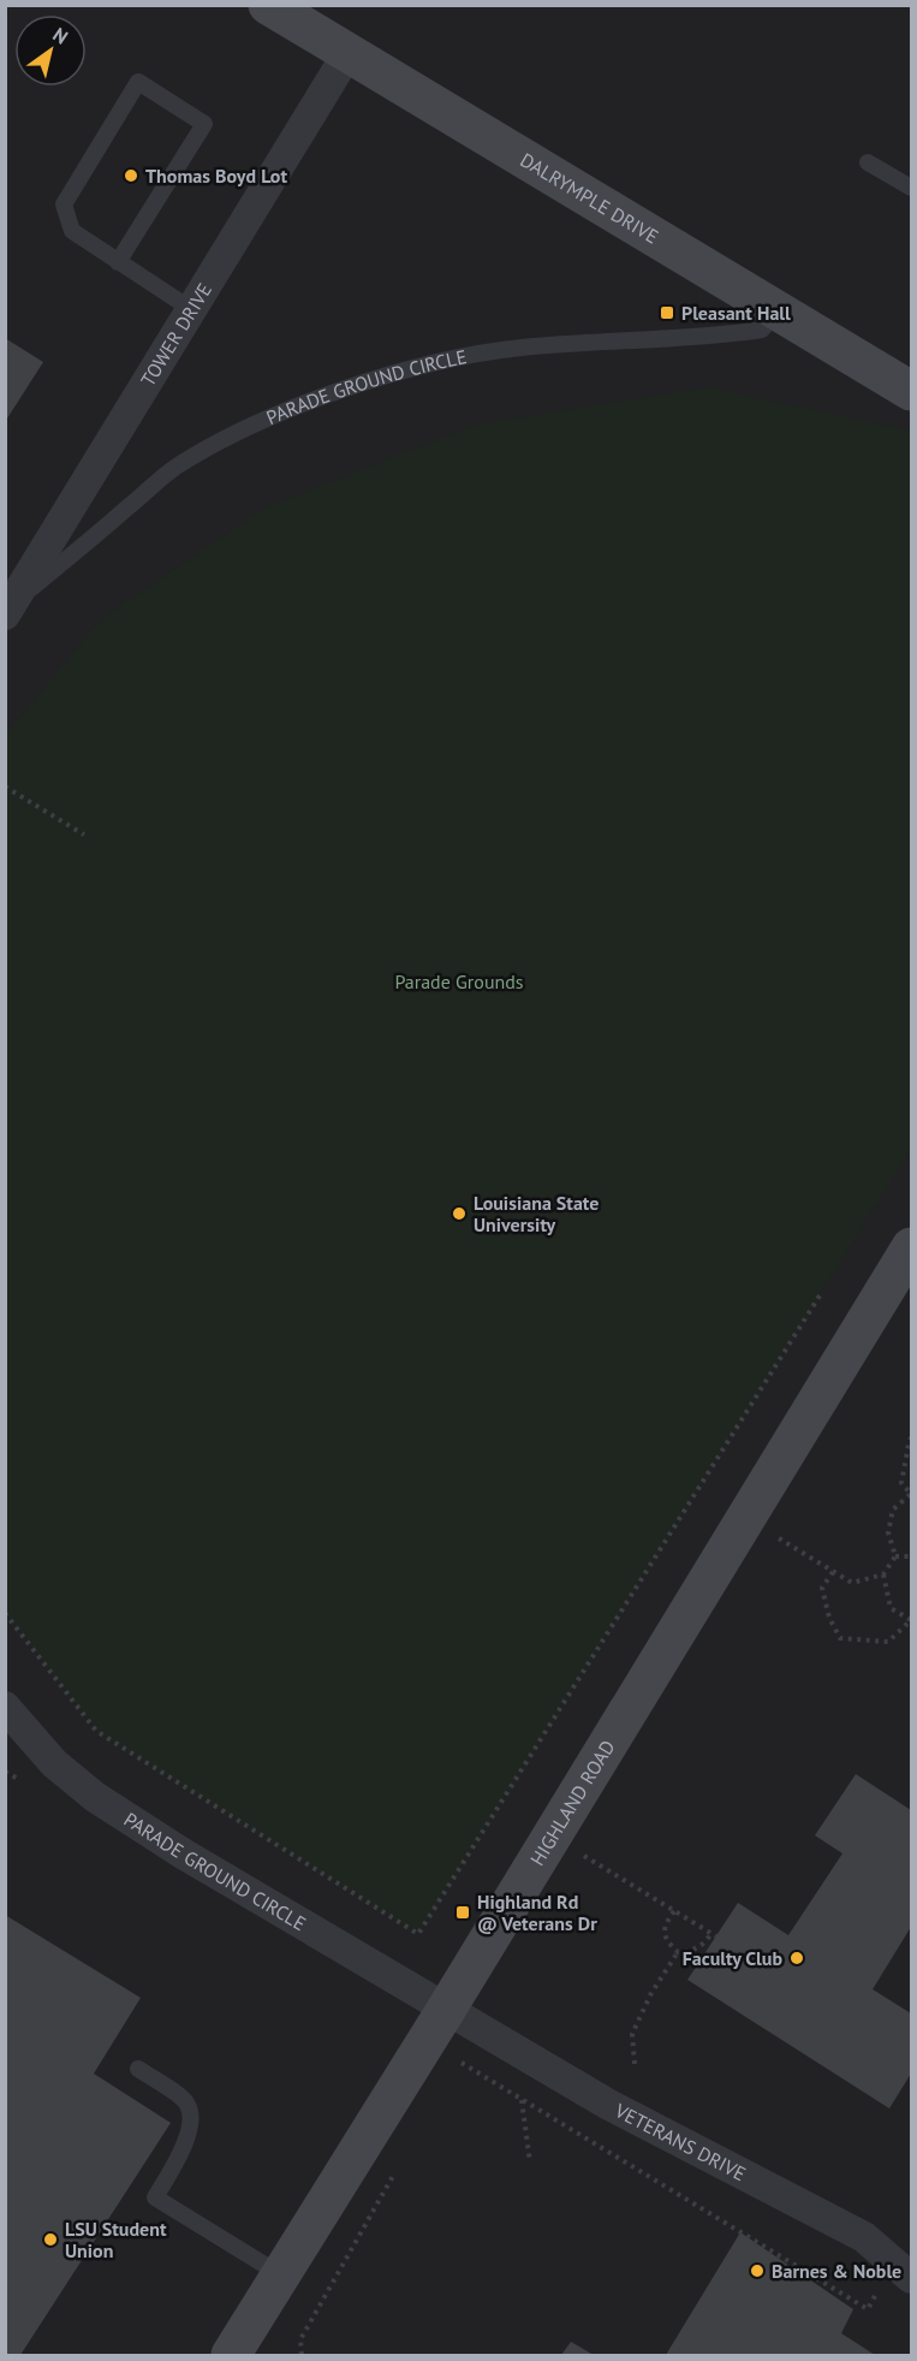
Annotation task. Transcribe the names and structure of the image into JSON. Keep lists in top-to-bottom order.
{
  "streets": {
    "street": [
      "DALRYMPLE DRIVE",
      "TOWER DRIVE",
      "PARADE GROUND CIRCLE",
      "HIGHLAND ROAD",
      "VETERANS DRIVE"
    ]
  },
  "crossings": [
    ["DALRYMPLE DRIVE", "TOWER DRIVE"],
    ["DALRYMPLE DRIVE", "PARADE GROUND CIRCLE"],
    ["TOWER DRIVE", "PARADE GROUND CIRCLE"],
    ["PARADE GROUND CIRCLE", "HIGHLAND ROAD"],
    ["PARADE GROUND CIRCLE", "VETERANS DRIVE"],
    ["HIGHLAND ROAD", "VETERANS DRIVE"]
  ],
  "parks": ["Parade Grounds"],
  "places": {
    "other": [
      "Thomas Boyd Lot",
      "Louisiana State University",
      "Faculty Club",
      "LSU Student Union",
      "Barnes & Noble"
    ],
    "transit": ["Pleasant Hall", "Highland Rd @ Veterans Dr"]
  },
  "north": "top right"
}
